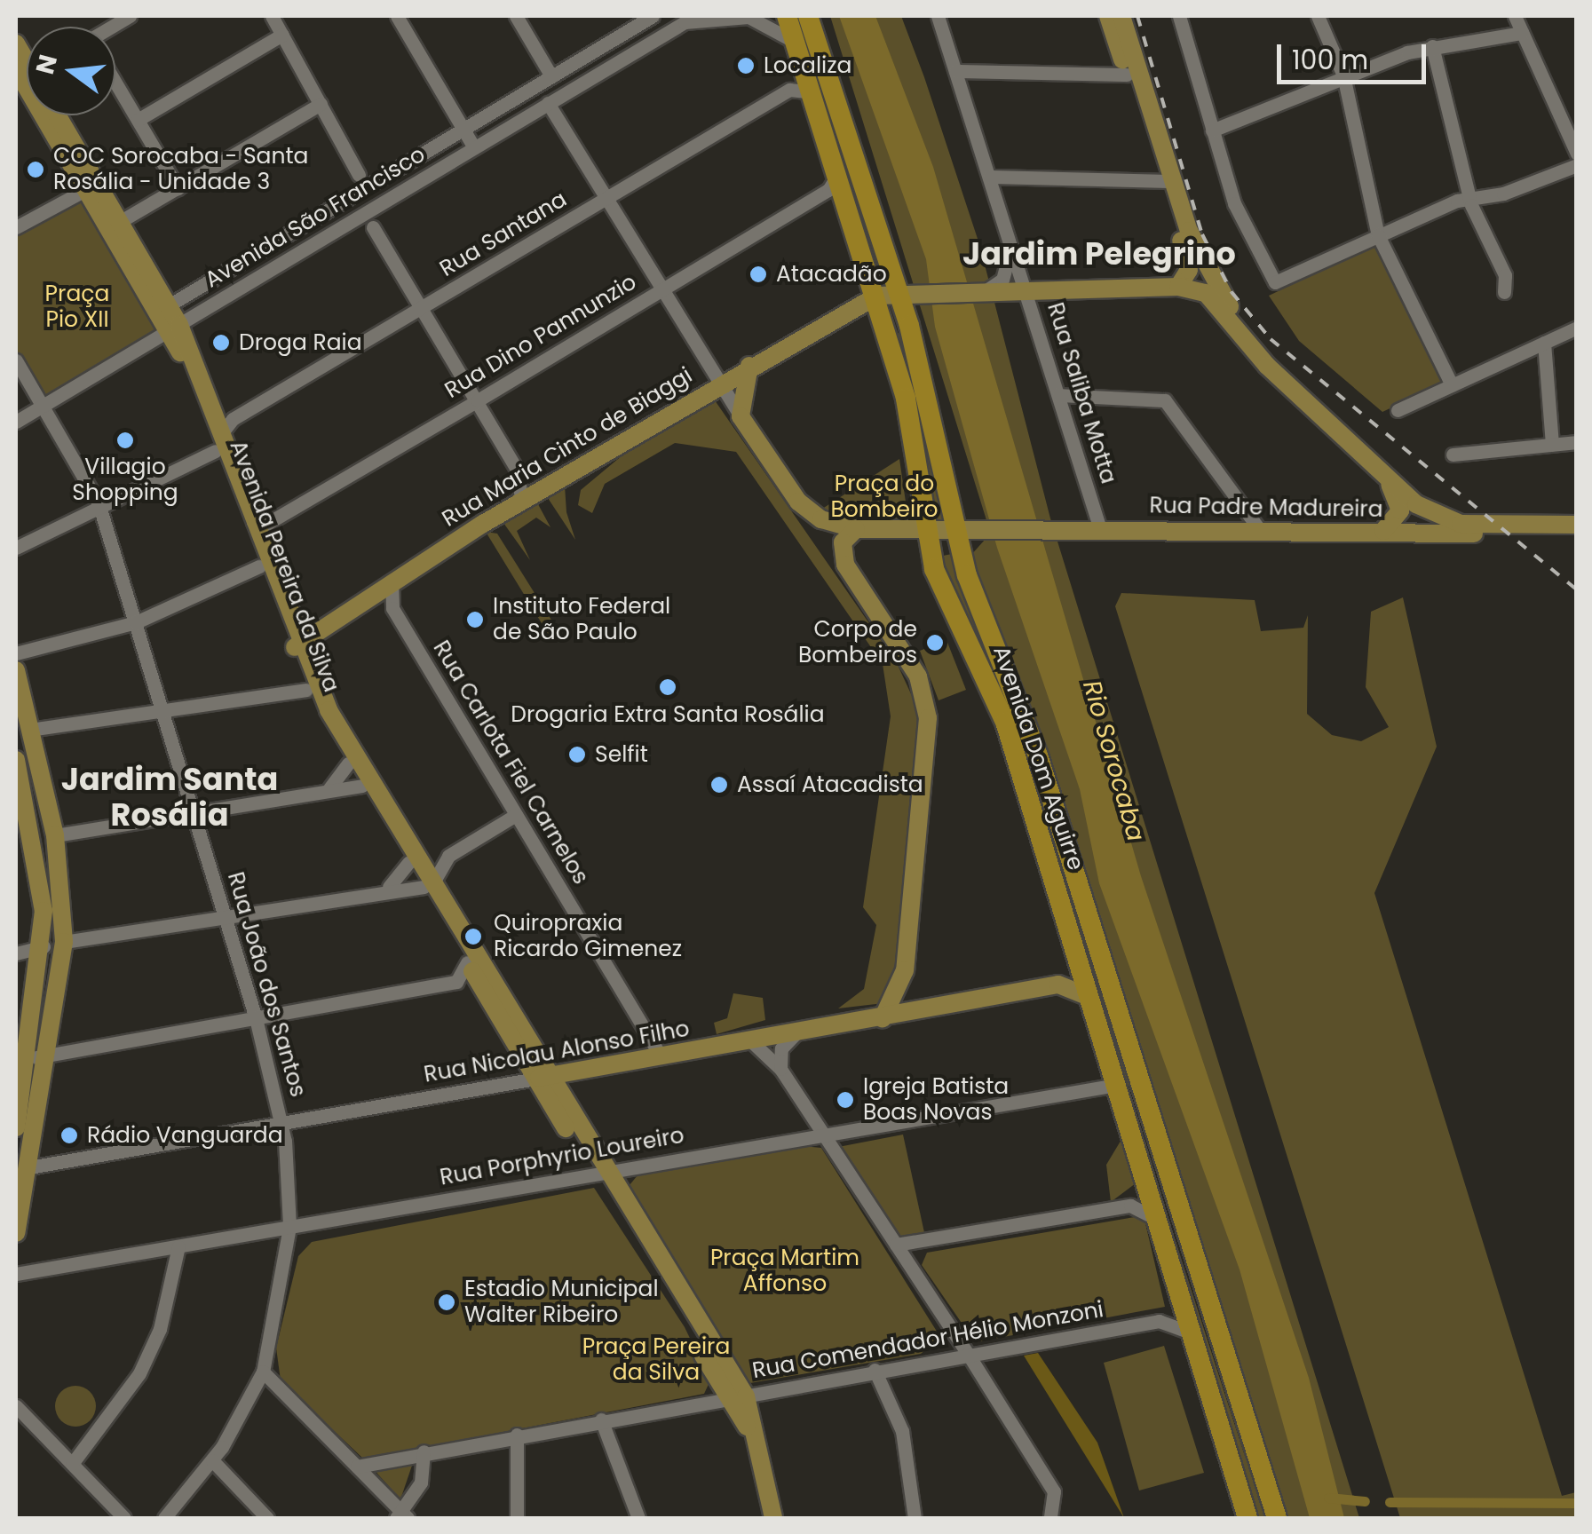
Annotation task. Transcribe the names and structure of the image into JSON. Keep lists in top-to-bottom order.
{
  "streets": {
    "highway": ["Avenida Dom Aguirre"],
    "main road": [
      "Rua Maria Cinto de Biaggi",
      "Rua Padre Madureira",
      "Avenida Pereira da Silva",
      "Rua Nicolau Alonso Filho"
    ],
    "street": [
      "Avenida São Francisco",
      "Rua Santana",
      "Rua Dino Pannunzio",
      "Rua Saliba Motta",
      "Rua Carlota Fiel Carnelos",
      "Rua João dos Santos",
      "Rua Porphyrio Loureiro",
      "Rua Comendador Hélio Monzoni"
    ]
  },
  "crossings": [
    ["Avenida São Francisco", "Avenida Pereira da Silva"],
    ["Avenida São Francisco", "Avenida Dom Aguirre"],
    ["Rua Santana", "Avenida Pereira da Silva"],
    ["Rua Santana", "Avenida Dom Aguirre"],
    ["Rua Santana", "Rua João dos Santos"],
    ["Rua Dino Pannunzio", "Avenida Pereira da Silva"],
    ["Rua Dino Pannunzio", "Avenida Dom Aguirre"],
    ["Rua Saliba Motta", "Rua Padre Madureira"],
    ["Rua Maria Cinto de Biaggi", "Avenida Pereira da Silva"],
    ["Rua Maria Cinto de Biaggi", "Avenida Dom Aguirre"],
    ["Rua Maria Cinto de Biaggi", "Rua Carlota Fiel Carnelos"],
    ["Rua Padre Madureira", "Avenida Dom Aguirre"],
    ["Avenida Pereira da Silva", "Rua Nicolau Alonso Filho"],
    ["Avenida Pereira da Silva", "Rua Porphyrio Loureiro"],
    ["Avenida Pereira da Silva", "Rua Comendador Hélio Monzoni"],
    ["Avenida Dom Aguirre", "Rua Nicolau Alonso Filho"],
    ["Avenida Dom Aguirre", "Rua Porphyrio Loureiro"],
    ["Avenida Dom Aguirre", "Rua Comendador Hélio Monzoni"],
    ["Rua Carlota Fiel Carnelos", "Rua Nicolau Alonso Filho"],
    ["Rua João dos Santos", "Rua Nicolau Alonso Filho"],
    ["Rua João dos Santos", "Rua Porphyrio Loureiro"]
  ],
  "districts": ["Jardim Pelegrino", "Jardim Santa Rosália"],
  "water": ["Rio Sorocaba"],
  "parks": [
    "Praça Pio XII",
    "Praça do Bombeiro",
    "Praça Martim Affonso",
    "Praça Pereira da Silva"
  ],
  "places": [
    "Localiza",
    "COC Sorocaba - Santa Rosália - Unidade 3",
    "Atacadão",
    "Droga Raia",
    "Villagio Shopping",
    "Instituto Federal de São Paulo",
    "Corpo de Bombeiros",
    "Drogaria Extra Santa Rosália",
    "Selfit",
    "Assaí Atacadista",
    "Quiropraxia Ricardo Gimenez",
    "Igreja Batista Boas Novas",
    "Rádio Vanguarda",
    "Estadio Municipal Walter Ribeiro"
  ],
  "scale_bar": "100 m",
  "north": "left"
}
